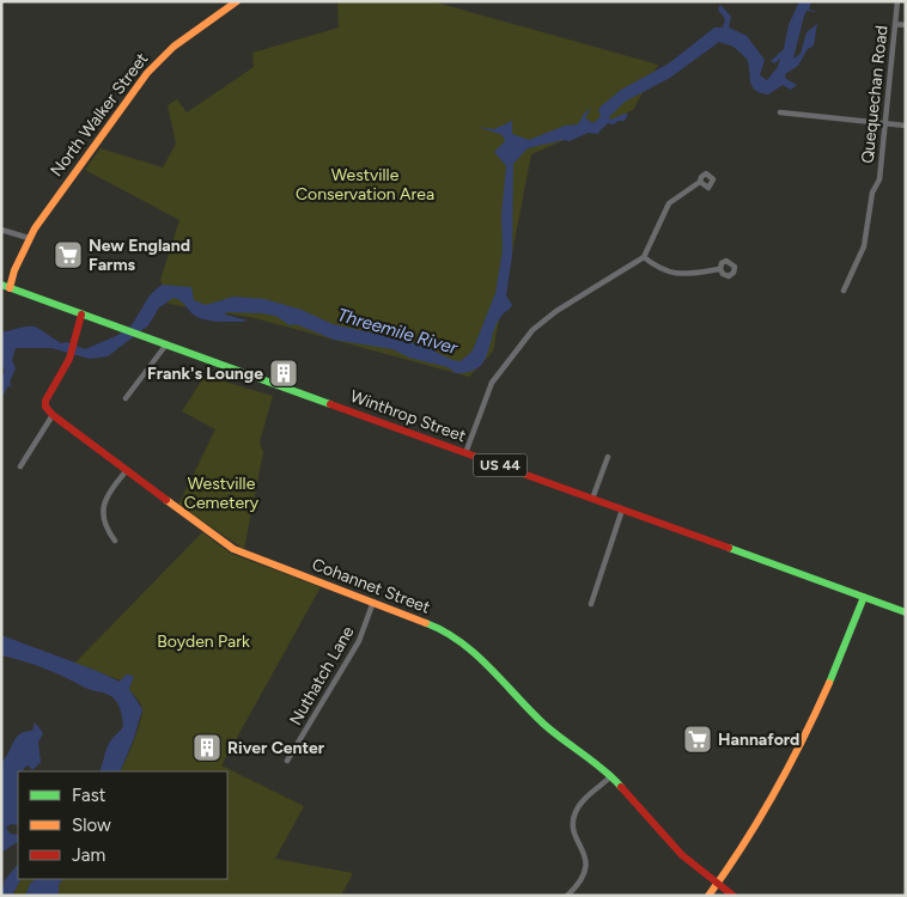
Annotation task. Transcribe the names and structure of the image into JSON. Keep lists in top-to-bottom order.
{
  "streets": {
    "main road": [
      "North Walker Street",
      "Winthrop Street",
      "US 44",
      "Cohannet Street"
    ],
    "street": ["Quequechan Road", "Nuthatch Lane"]
  },
  "crossings": [
    ["North Walker Street", "Winthrop Street"],
    ["Cohannet Street", "Nuthatch Lane"]
  ],
  "water": ["Threemile River"],
  "parks": ["Westville Conservation Area", "Westville Cemetery", "Boyden Park"],
  "places": {
    "supermarket": ["New England Farms", "Hannaford"],
    "building": ["Frank's Lounge", "River Center"]
  },
  "legend": ["Fast", "Slow", "Jam"]
}
